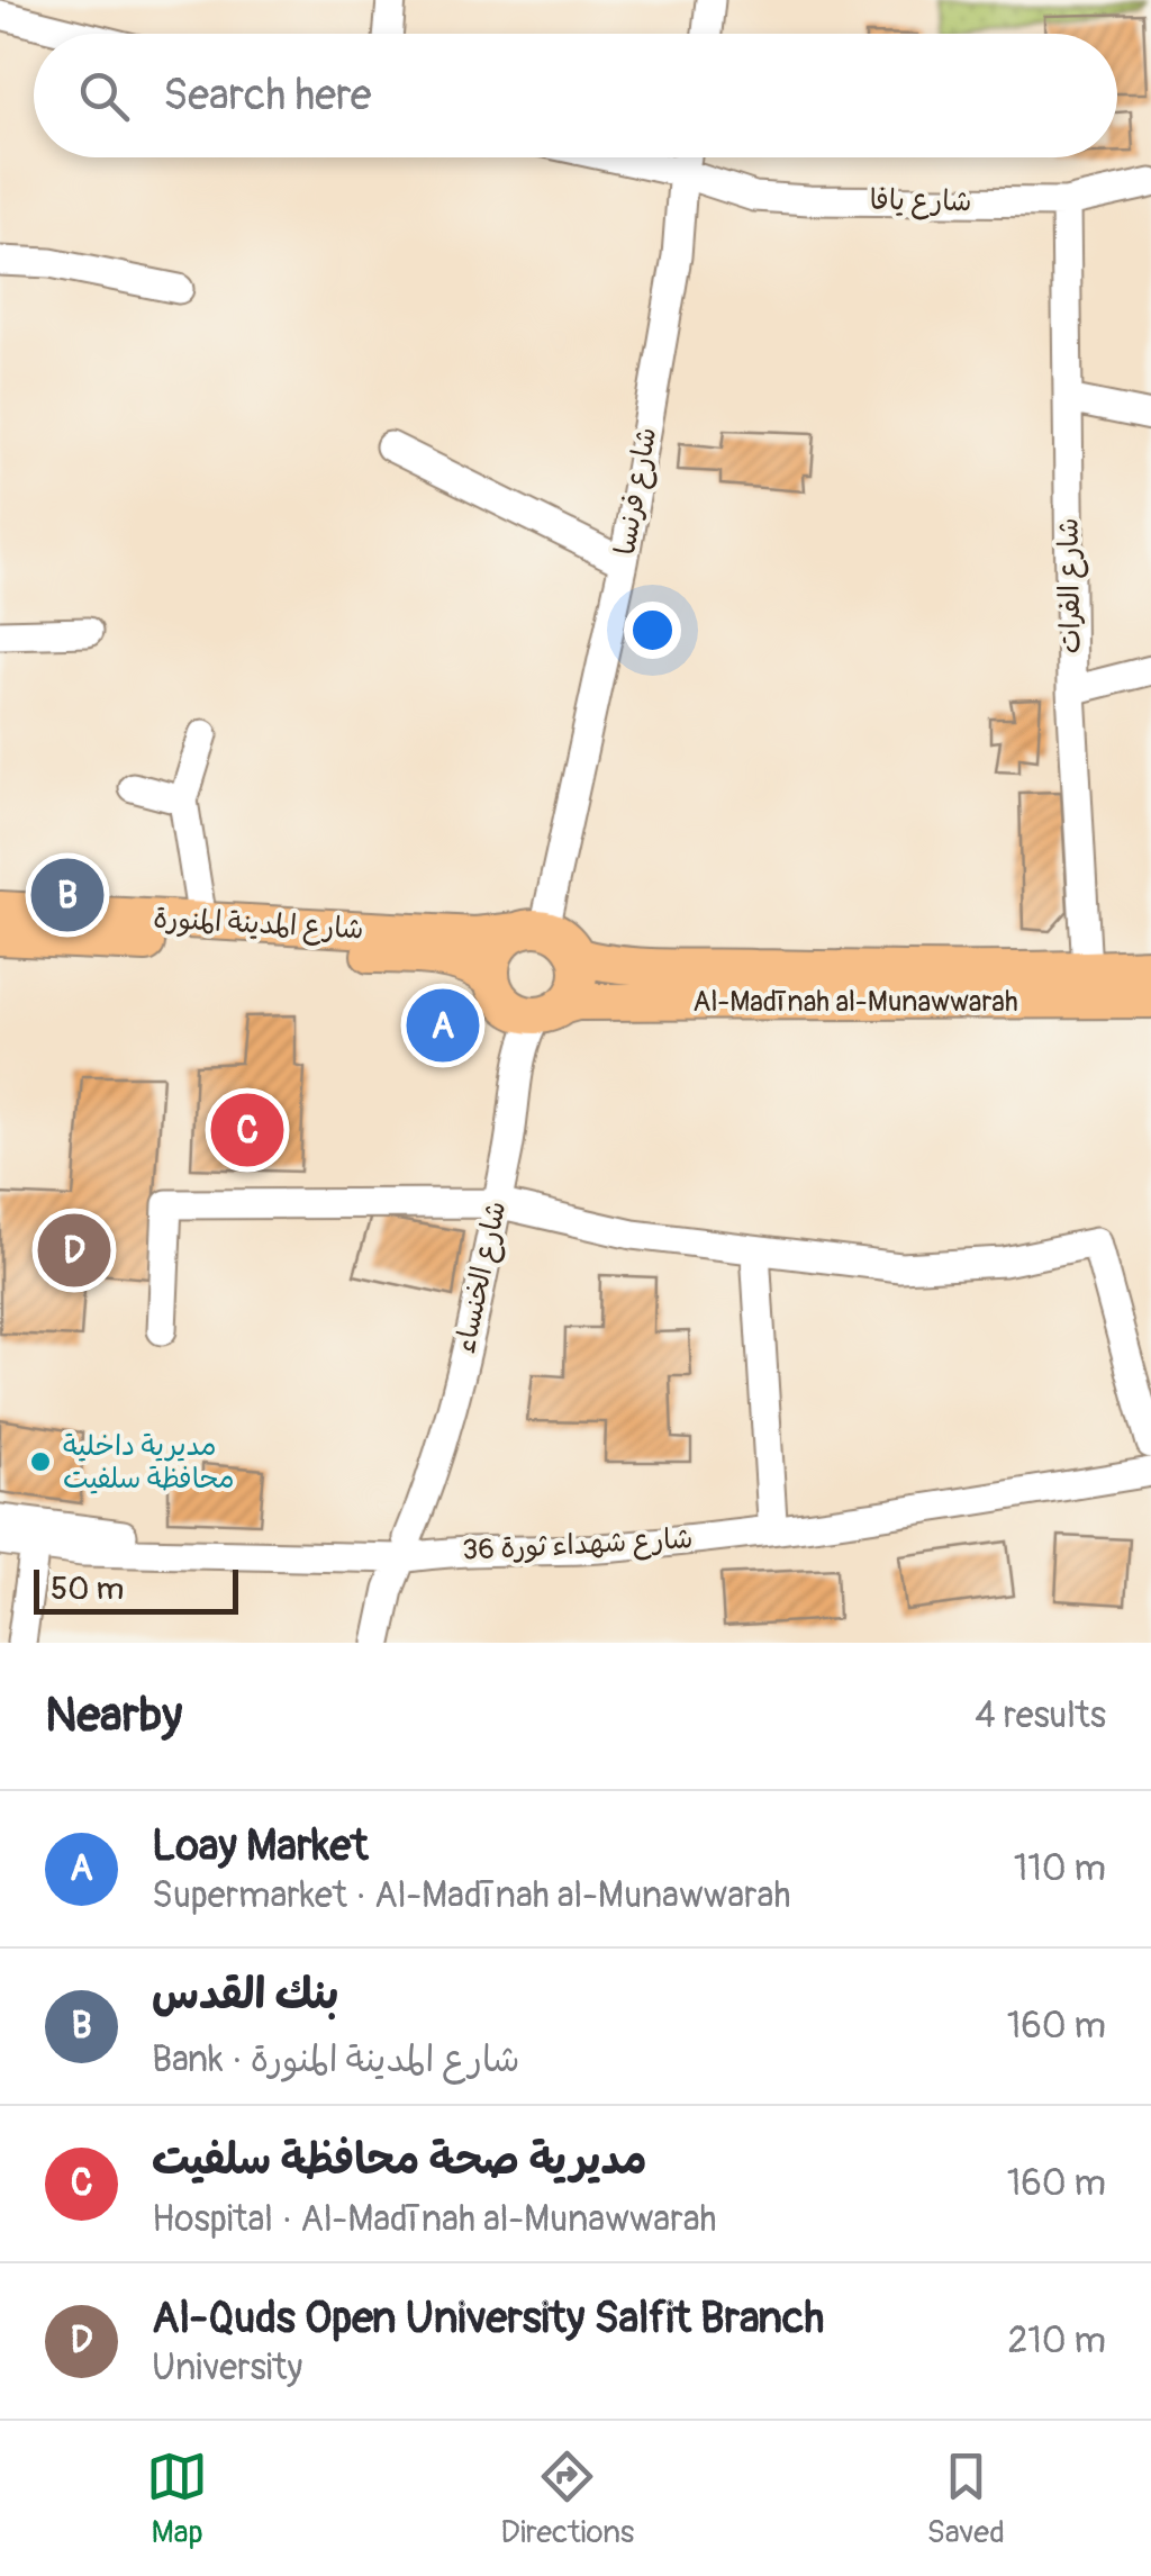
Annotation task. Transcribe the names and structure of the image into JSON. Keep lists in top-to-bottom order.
{
  "streets": {
    "main road": ["شارع المدينة المنورة", "Al-Madīnah al-Munawwarah"],
    "street": [
      "شارع يافا",
      "شارع فرنسا",
      "شارع الفرات",
      "شارع الخنساء",
      "شارع شهداء ثورة 36"
    ]
  },
  "crossings": [
    ["شارع يافا", "شارع فرنسا"],
    ["شارع يافا", "شارع الفرات"],
    ["شارع فرنسا", "شارع المدينة المنورة"],
    ["شارع فرنسا", "Al-Madīnah al-Munawwarah"],
    ["شارع فرنسا", "شارع الخنساء"],
    ["شارع المدينة المنورة", "Al-Madīnah al-Munawwarah"],
    ["شارع المدينة المنورة", "شارع الخنساء"],
    ["Al-Madīnah al-Munawwarah", "شارع الخنساء"],
    ["شارع الخنساء", "شارع شهداء ثورة 36"]
  ],
  "places": ["مديرية داخلية محافظة سلفيت"],
  "scale_bar": "50 m",
  "page": {
    "search": "Search here",
    "pins": [
      "B",
      "A",
      "C",
      "D"
    ],
    "scale": "50 m",
    "heading": ["Nearby", "4 results"],
    "list": [
      {
        "mark": "A",
        "name": "Loay Market",
        "note": "Supermarket · Al-Madīnah al-Munawwarah",
        "value": "110 m"
      },
      {
        "mark": "B",
        "name": "بنك القدس",
        "note": "Bank · شارع المدينة المنورة",
        "value": "160 m"
      },
      {
        "mark": "C",
        "name": "مديرية صحة محافظة سلفيت",
        "note": "Hospital · Al-Madīnah al-Munawwarah",
        "value": "160 m"
      },
      {
        "mark": "D",
        "name": "Al-Quds Open University Salfit Branch",
        "note": "University",
        "value": "210 m"
      }
    ],
    "nav": ["Map", "Directions", "Saved"]
  }
}
